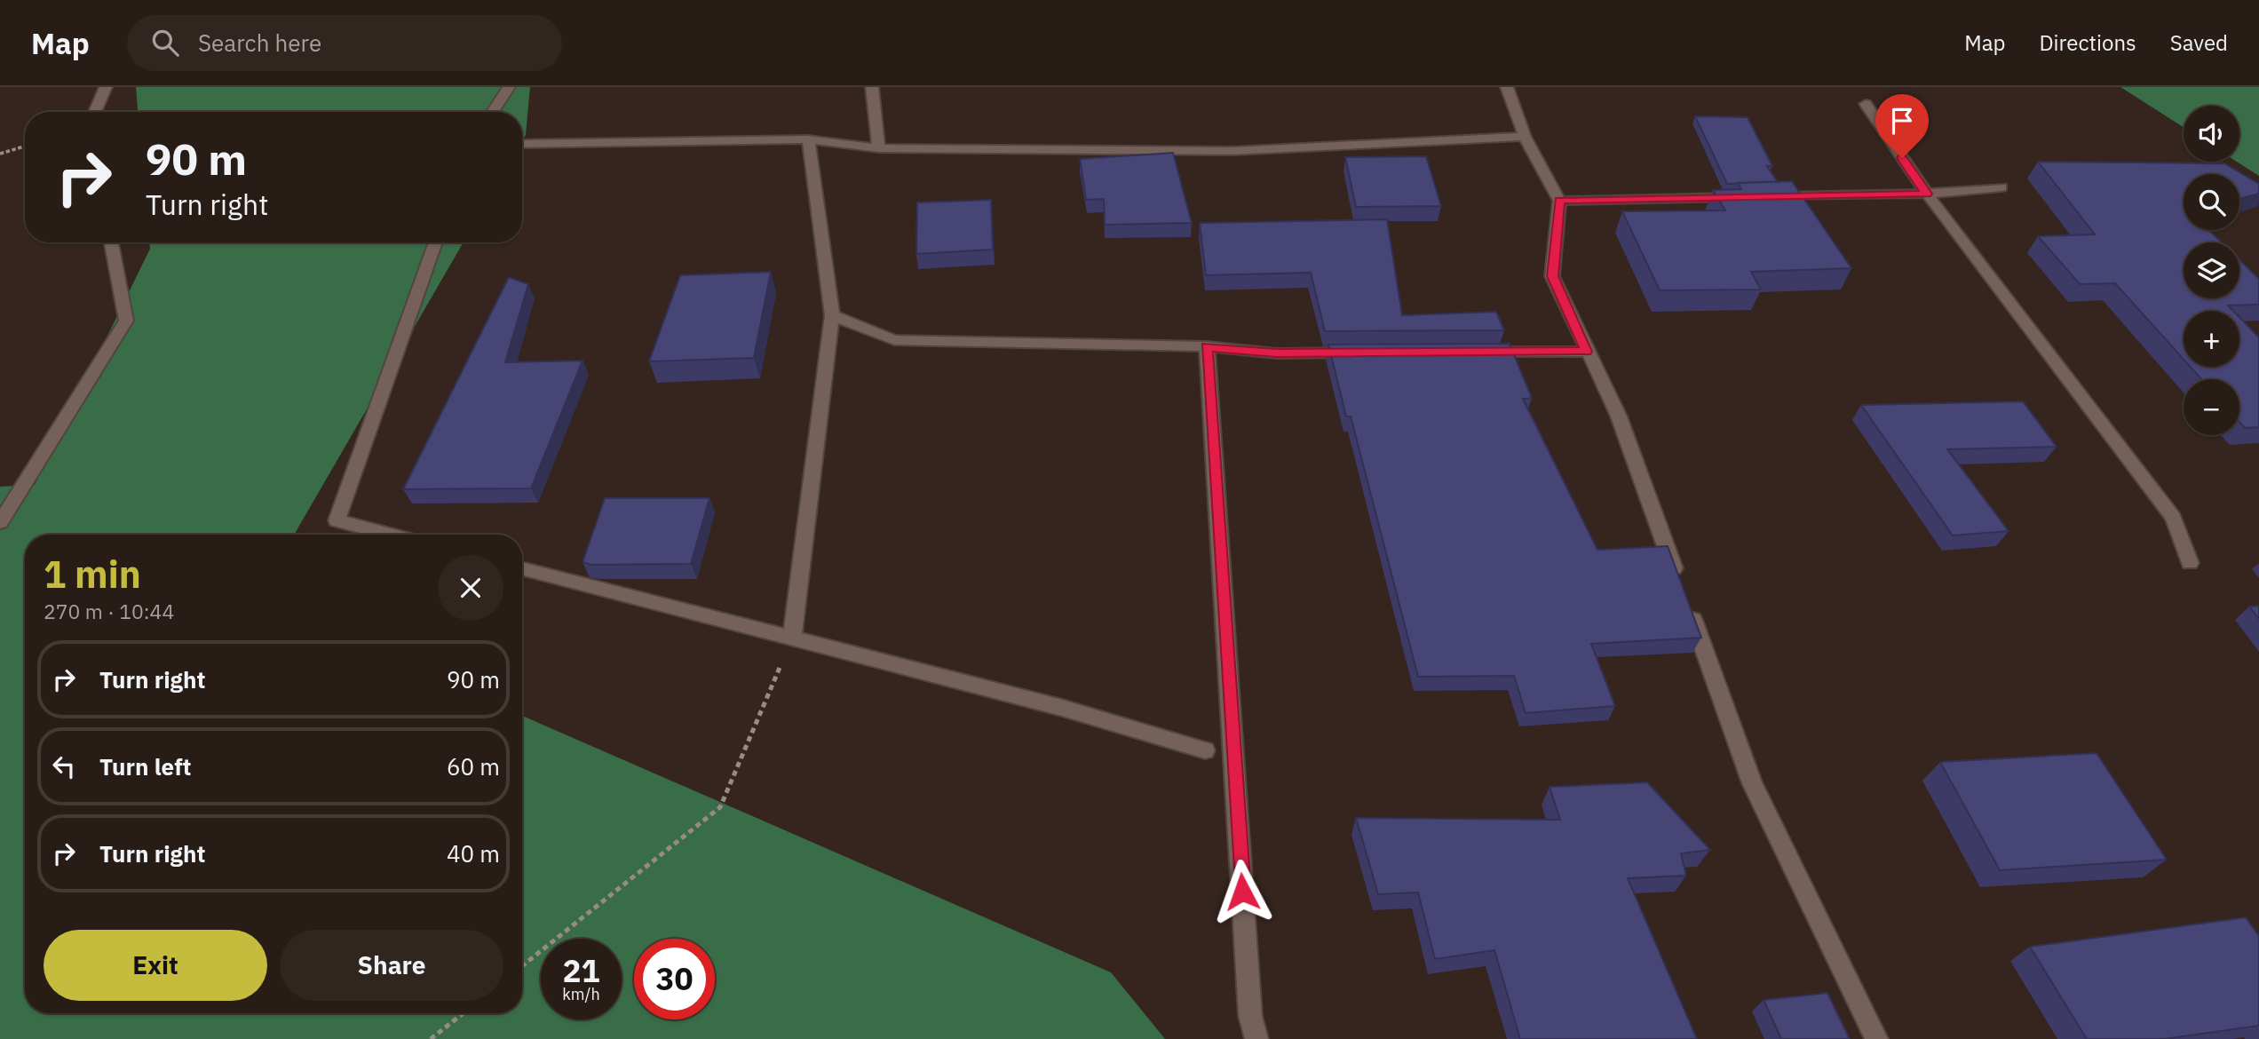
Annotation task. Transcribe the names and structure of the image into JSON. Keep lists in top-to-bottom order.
{
  "page": {
    "header": "Map",
    "search": "Search here",
    "nav": ["Map", "Directions", "Saved"],
    "map_buttons": ["+", "−"],
    "turn": ["90 m", "Turn right"],
    "heading": ["1 min", "270 m · 10:44"],
    "list": [
      {
        "name": "Turn right",
        "value": "90 m"
      },
      {
        "name": "Turn left",
        "value": "60 m"
      },
      {
        "name": "Turn right",
        "value": "40 m"
      }
    ],
    "buttons": ["Exit", "Share"],
    "speed": "21 km/h",
    "limit": "30"
  }
}
